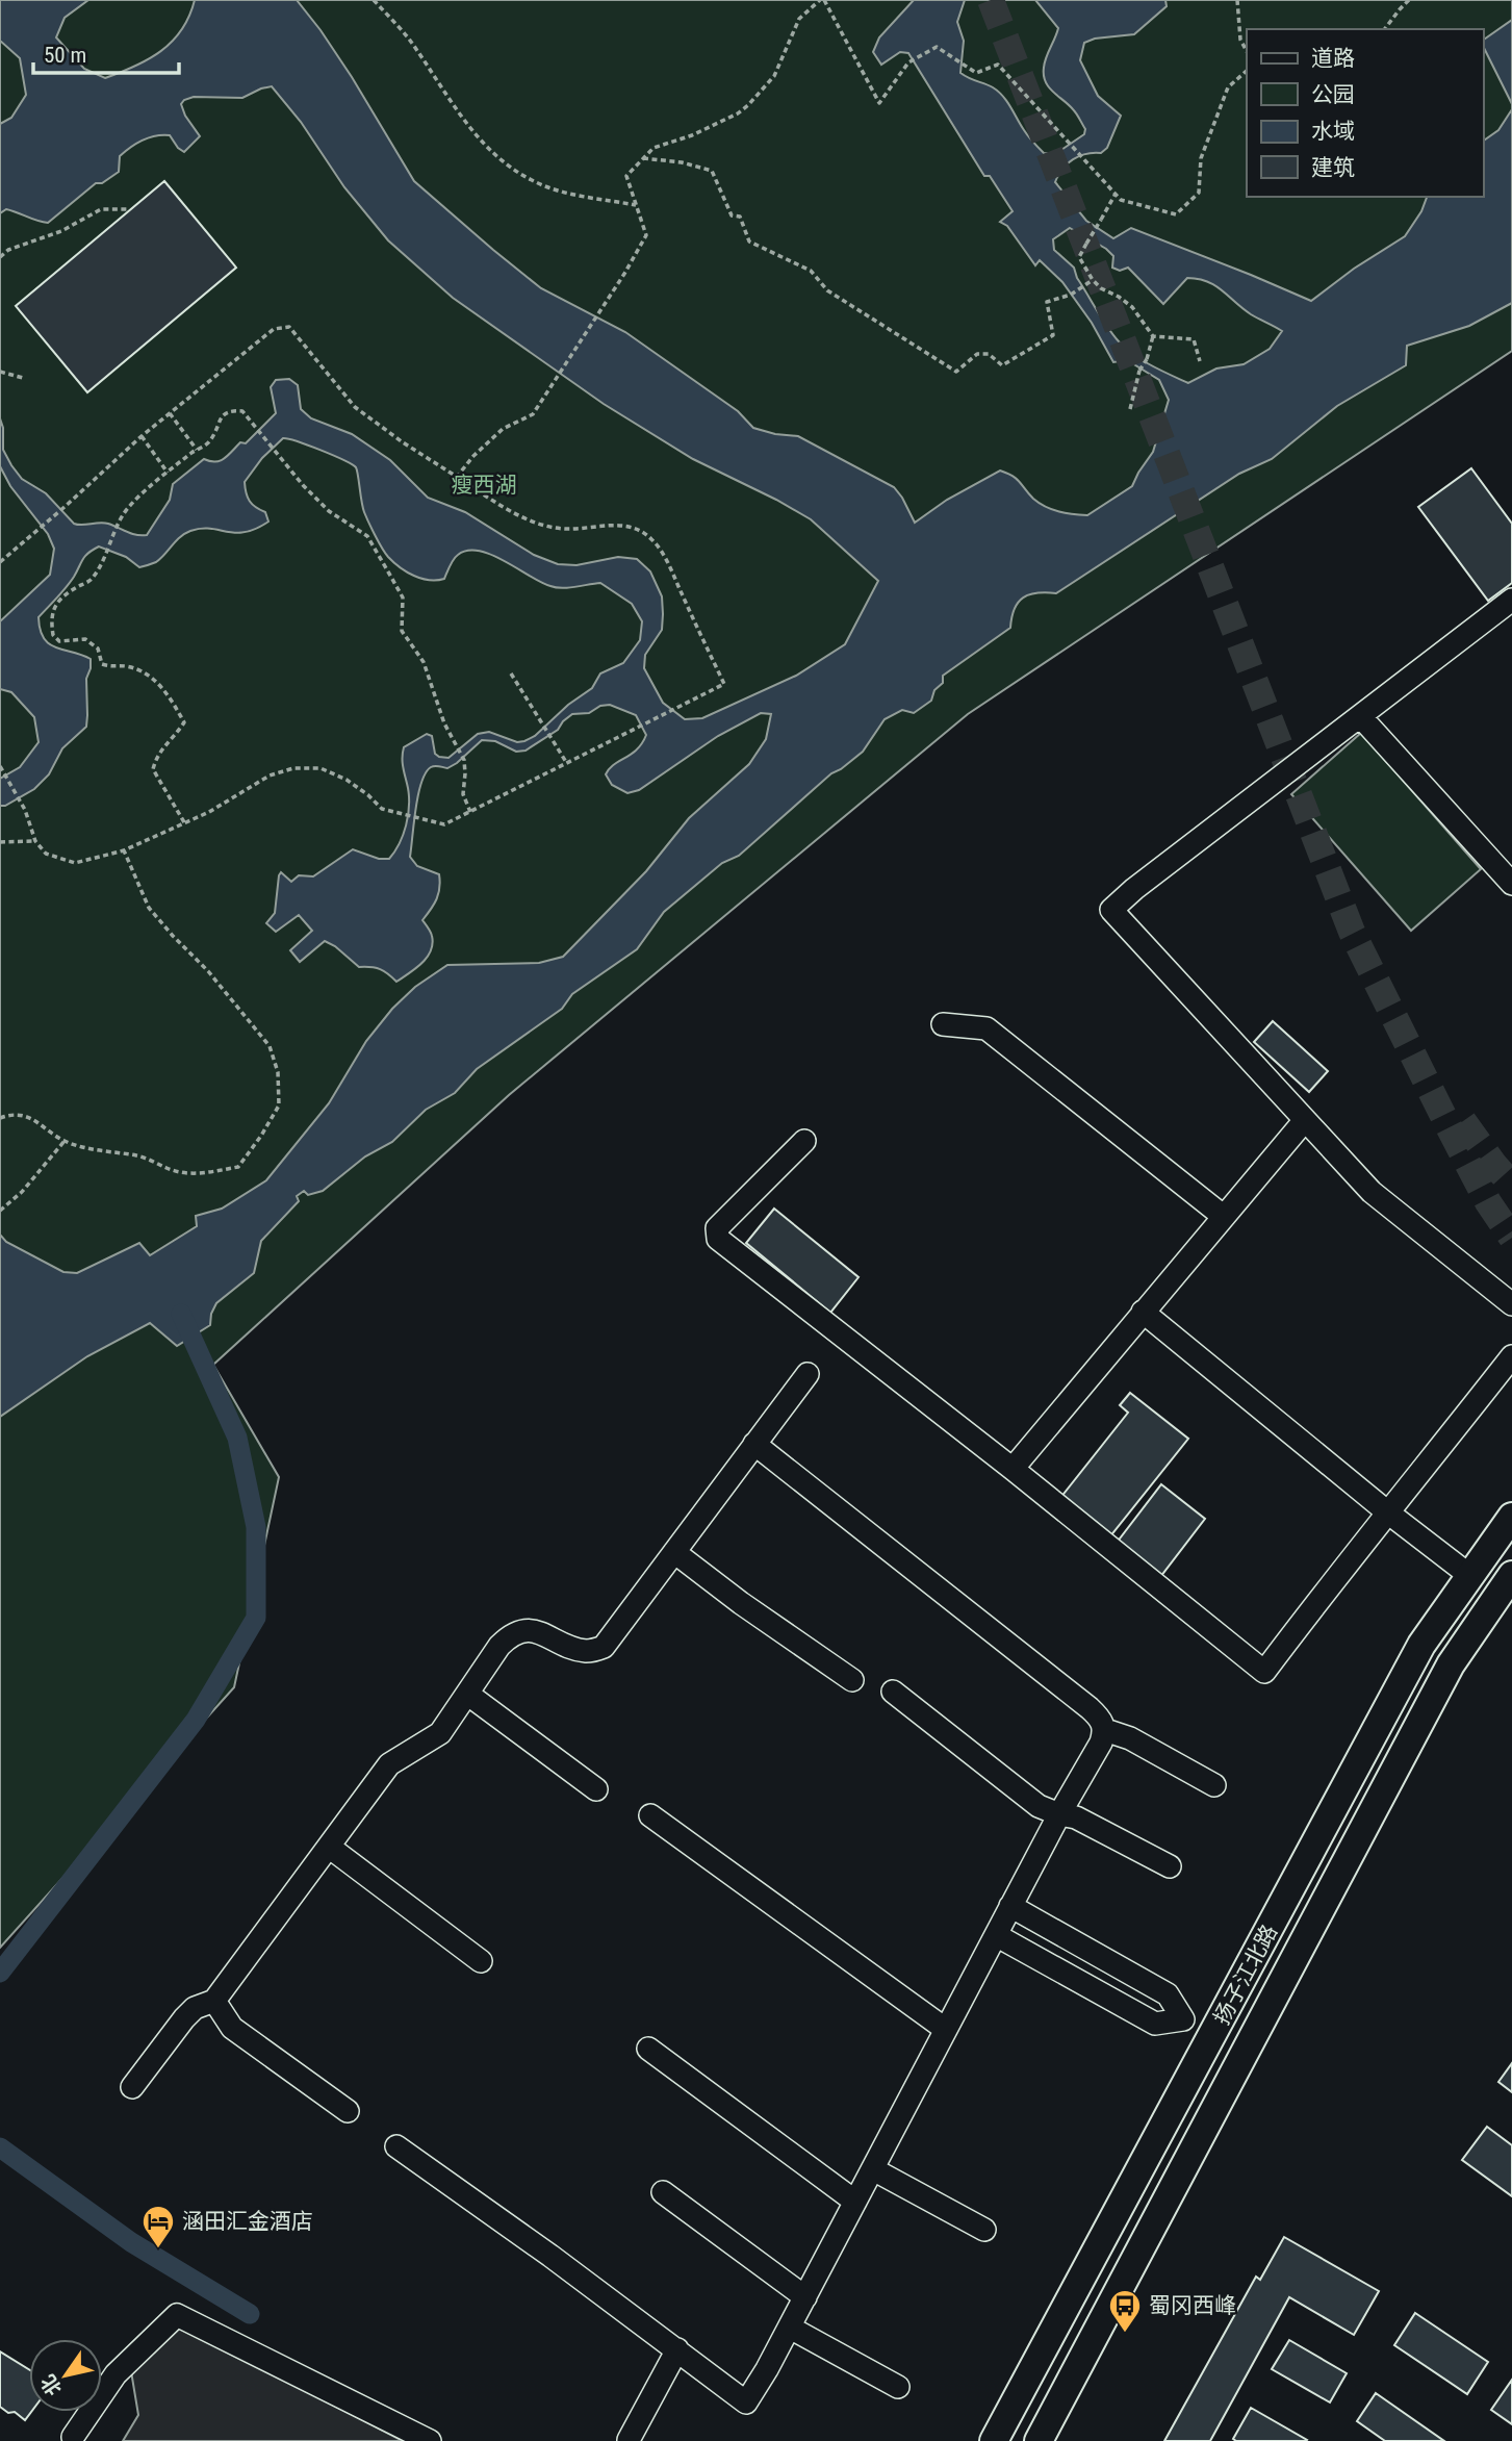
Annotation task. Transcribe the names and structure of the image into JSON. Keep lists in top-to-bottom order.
{
  "streets": {
    "main road": ["扬子江北路"]
  },
  "parks": ["瘦西湖"],
  "places": {
    "hotel": ["涵田汇金酒店"],
    "bus stop": ["蜀冈西峰"]
  },
  "legend": [
    "道路",
    "公园",
    "水域",
    "建筑"
  ],
  "scale_bar": "50 m",
  "north": "bottom left"
}
